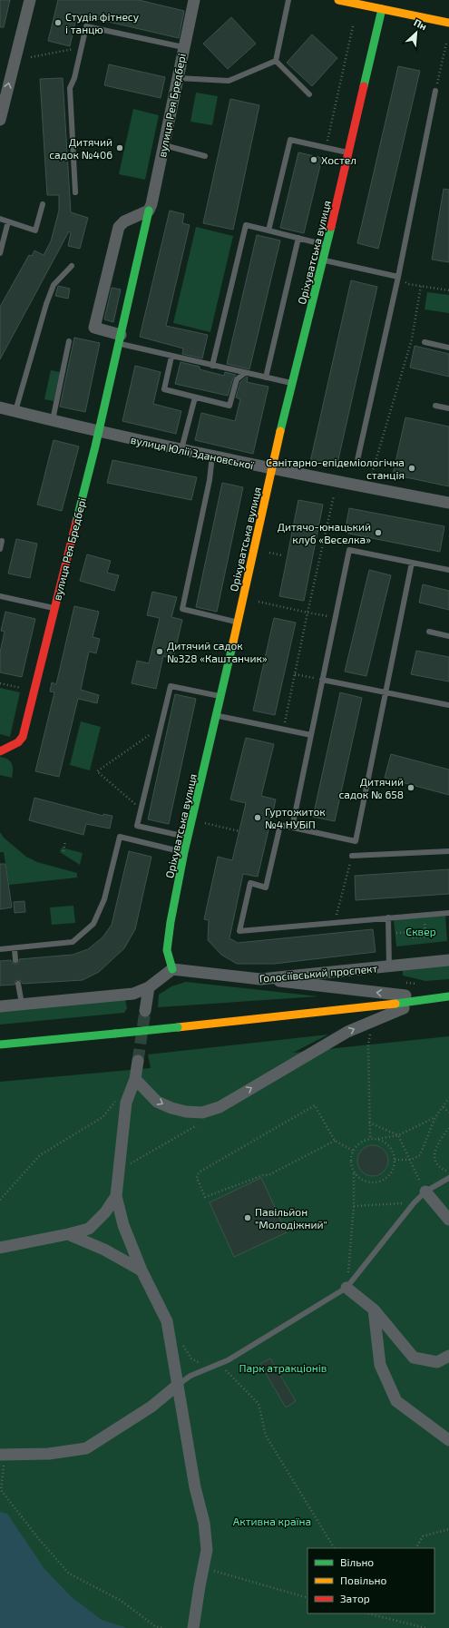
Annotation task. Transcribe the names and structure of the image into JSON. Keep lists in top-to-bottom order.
{
  "streets": {
    "main road": ["вулиця Рея Бредбері", "Оріхуватська вулиця"],
    "street": ["вулиця Юлії Здановської", "Голосіївський проспект"]
  },
  "crossings": [
    ["вулиця Рея Бредбері", "вулиця Юлії Здановської"],
    ["Оріхуватська вулиця", "вулиця Юлії Здановської"],
    ["Оріхуватська вулиця", "Голосіївський проспект"]
  ],
  "parks": ["Сквер", "Парк атракціонів", "Активна країна"],
  "places": [
    "Студія фітнесу і танцю",
    "Дитячий садок №406",
    "Хостел",
    "Санітарно-епідеміологічна станція",
    "Дитячо-юнацький клуб «Веселка»",
    "Дитячий садок №328 «Каштанчик»",
    "Дитячий садок № 658",
    "Гуртожиток №4 НУБіП",
    "Павільйон \"Молодіжний\""
  ],
  "legend": ["Вільно", "Повільно", "Затор"],
  "north": "top right"
}
